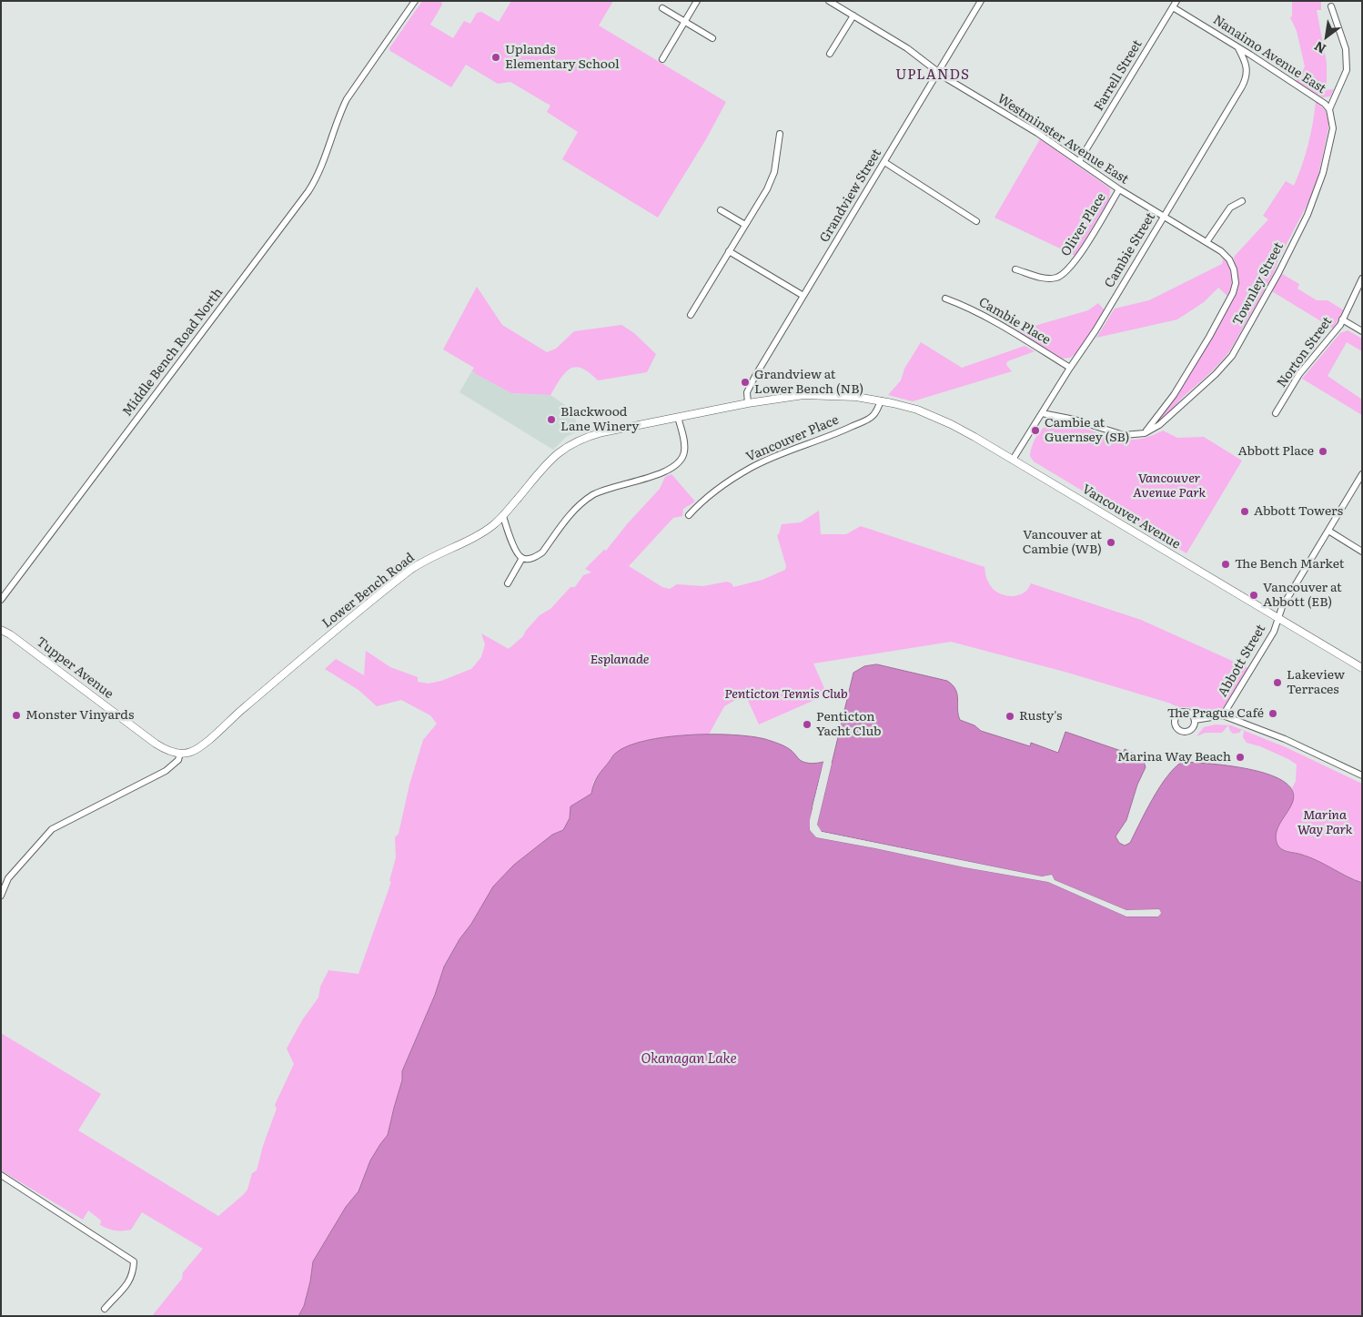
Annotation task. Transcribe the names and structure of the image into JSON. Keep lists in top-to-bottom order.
{
  "streets": {
    "street": [
      "Nanaimo Avenue East",
      "Farrell Street",
      "Westminster Avenue East",
      "Grandview Street",
      "Oliver Place",
      "Cambie Street",
      "Townley Street",
      "Cambie Place",
      "Middle Bench Road North",
      "Norton Street",
      "Vancouver Place",
      "Vancouver Avenue",
      "Lower Bench Road",
      "Abbott Street",
      "Tupper Avenue"
    ]
  },
  "crossings": [
    ["Nanaimo Avenue East", "Farrell Street"],
    ["Nanaimo Avenue East", "Cambie Street"],
    ["Nanaimo Avenue East", "Townley Street"],
    ["Farrell Street", "Westminster Avenue East"],
    ["Westminster Avenue East", "Grandview Street"],
    ["Westminster Avenue East", "Oliver Place"],
    ["Westminster Avenue East", "Cambie Street"],
    ["Westminster Avenue East", "Townley Street"],
    ["Grandview Street", "Lower Bench Road"],
    ["Cambie Street", "Cambie Place"],
    ["Cambie Street", "Vancouver Avenue"],
    ["Vancouver Place", "Vancouver Avenue"],
    ["Vancouver Place", "Lower Bench Road"],
    ["Vancouver Avenue", "Lower Bench Road"],
    ["Vancouver Avenue", "Abbott Street"],
    ["Lower Bench Road", "Tupper Avenue"]
  ],
  "districts": ["UPLANDS"],
  "water": ["Okanagan Lake"],
  "parks": [
    "Vancouver Avenue Park",
    "Esplanade",
    "Penticton Tennis Club",
    "Marina Way Park"
  ],
  "places": [
    "Uplands Elementary School",
    "Grandview at Lower Bench (NB)",
    "Blackwood Lane Winery",
    "Cambie at Guernsey (SB)",
    "Abbott Place",
    "Abbott Towers",
    "Vancouver at Cambie (WB)",
    "The Bench Market",
    "Vancouver at Abbott (EB)",
    "Lakeview Terraces",
    "The Prague Café",
    "Monster Vinyards",
    "Rusty's",
    "Penticton Yacht Club",
    "Marina Way Beach"
  ],
  "north": "bottom left"
}
